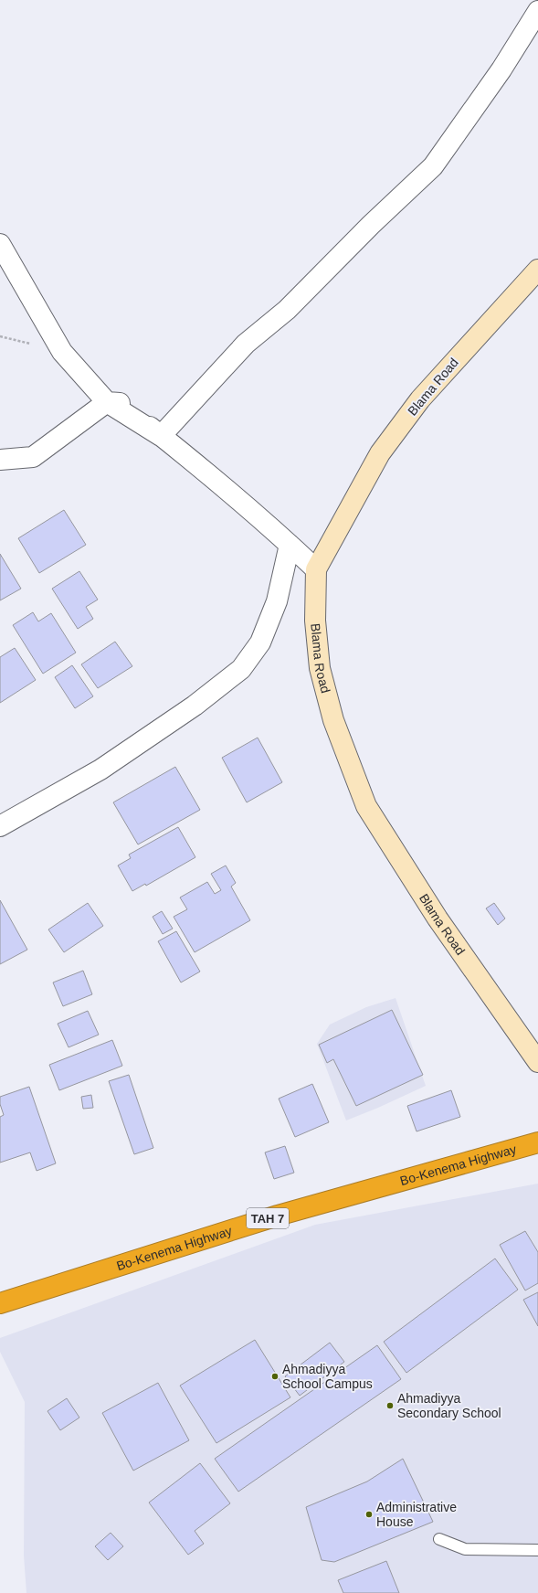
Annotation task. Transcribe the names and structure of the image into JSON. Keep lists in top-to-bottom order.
{
  "streets": {
    "highway": ["Bo-Kenema Highway", "TAH 7"],
    "street": ["Blama Road"]
  },
  "places": ["Ahmadiyya School Campus", "Ahmadiyya Secondary School", "Administrative House"]
}
